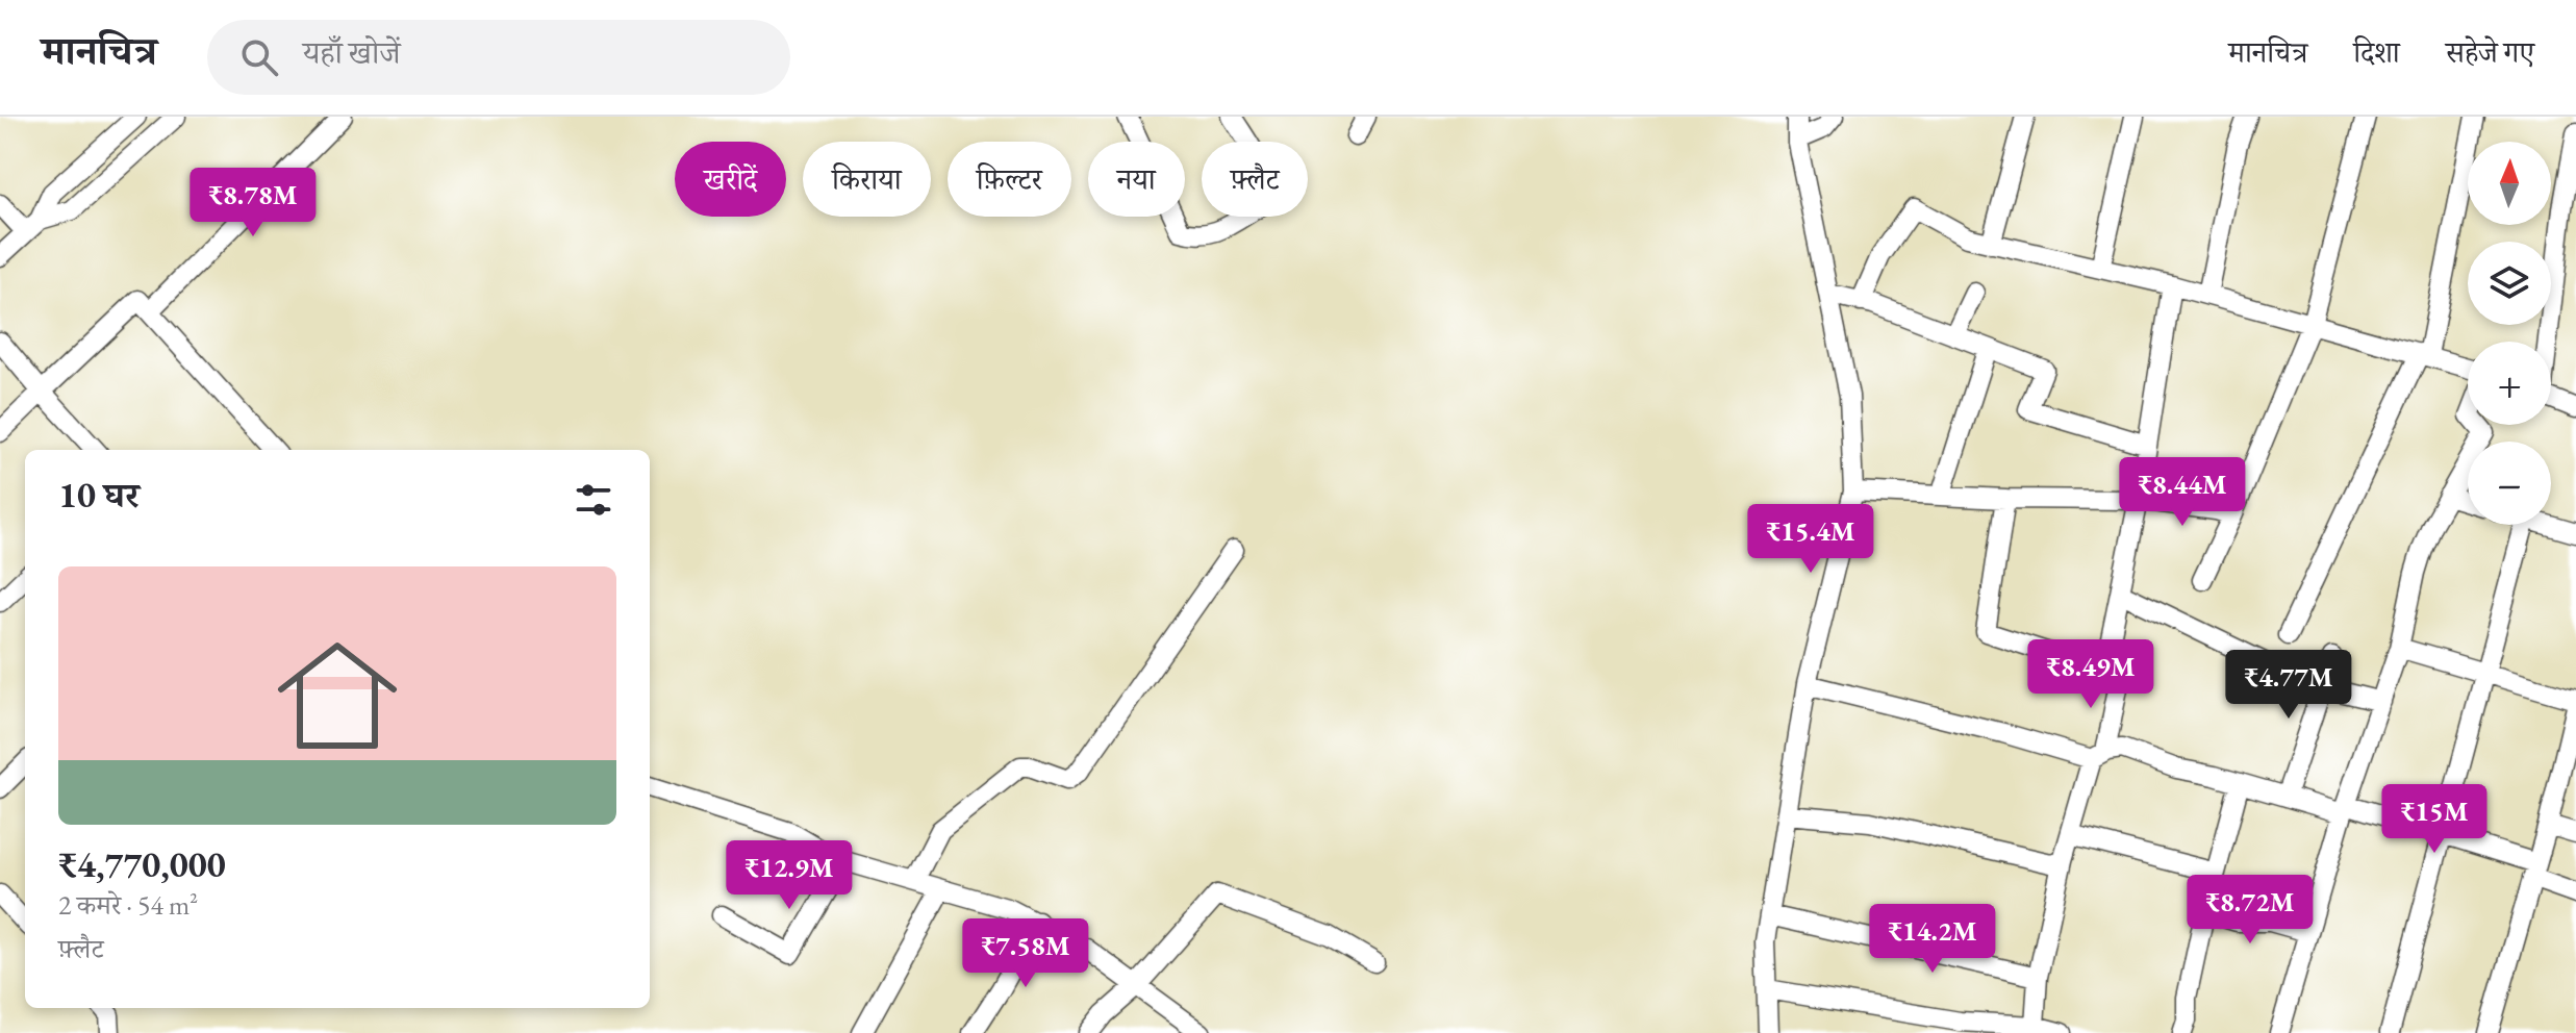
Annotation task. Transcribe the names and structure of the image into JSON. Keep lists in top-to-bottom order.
{
  "north": "top",
  "page": {
    "header": "मानचित्र",
    "search": "यहाँ खोजें",
    "nav": ["मानचित्र", "दिशा", "सहेजे गए"],
    "map_buttons": ["+", "−"],
    "chip": [
      "खरीदें",
      "किराया",
      "फ़िल्टर",
      "नया",
      "फ़्लैट"
    ],
    "price": [
      "₹8.78M",
      "₹8.44M",
      "₹15.4M",
      "₹8.49M",
      "₹4.77M",
      "₹15M",
      "₹12.9M",
      "₹8.72M",
      "₹14.2M",
      "₹7.58M"
    ],
    "heading": "10 घर",
    "list": [
      {
        "name": "₹4,770,000",
        "note": "2 कमरे · 54 m² · फ़्लैट"
      }
    ]
  }
}
